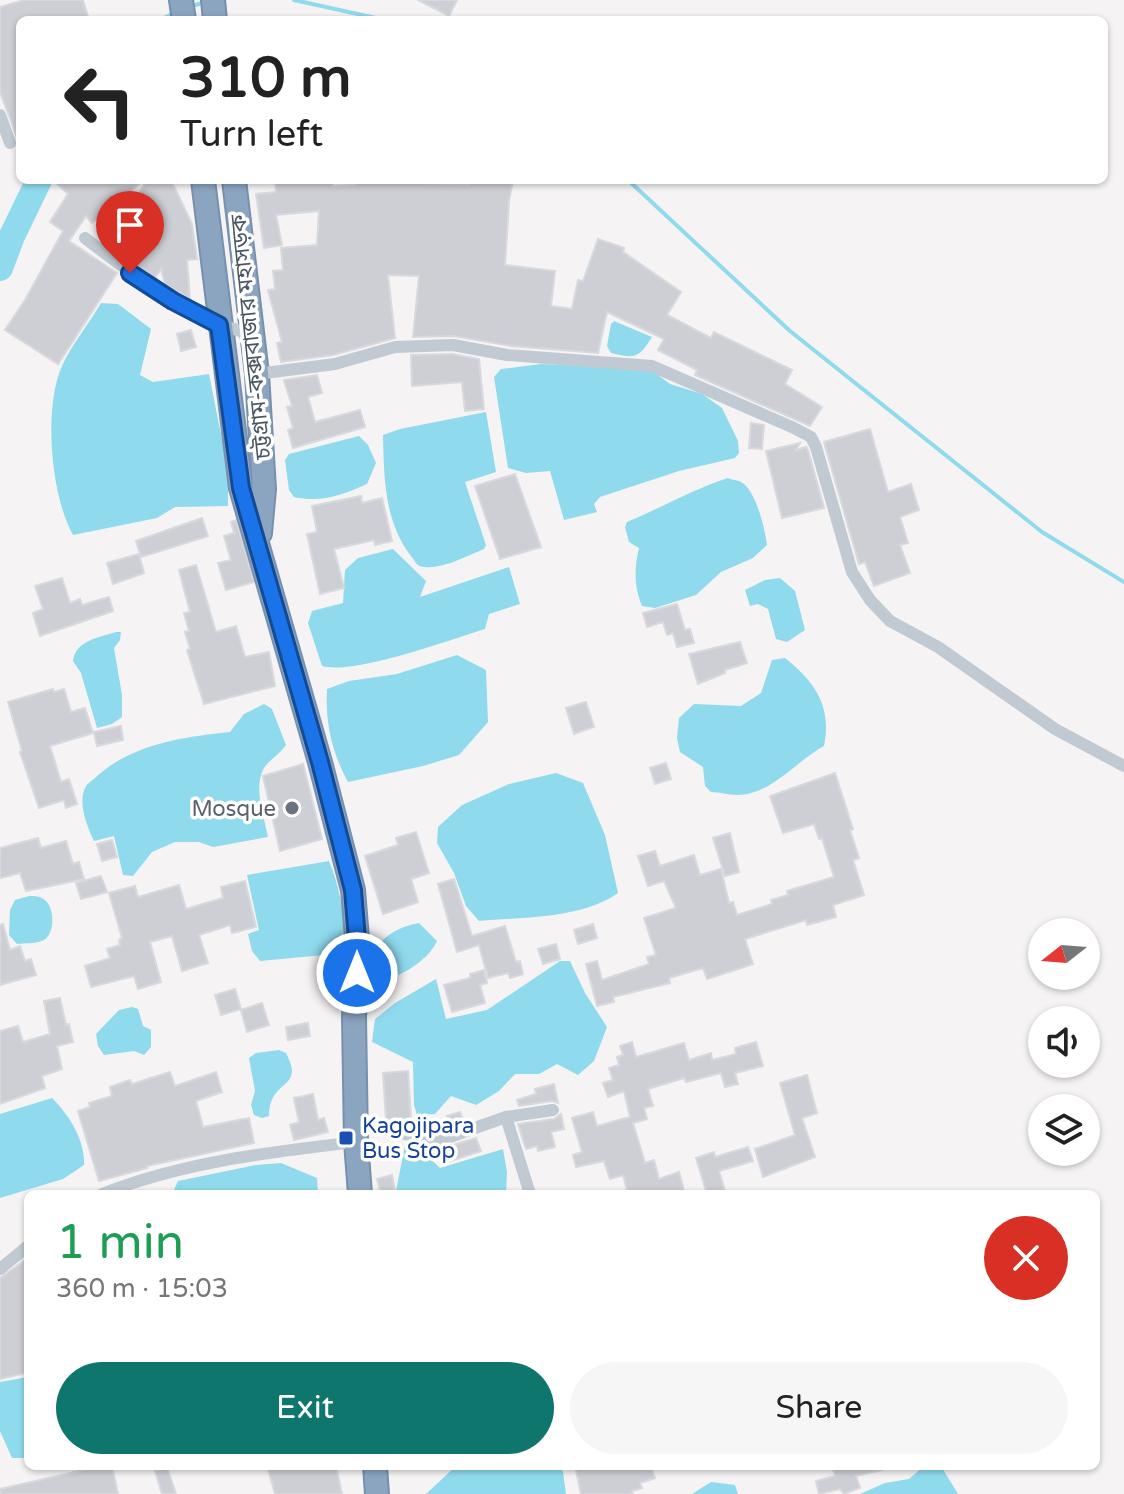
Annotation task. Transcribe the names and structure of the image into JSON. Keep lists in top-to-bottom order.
{
  "streets": {
    "highway": ["চট্টগ্রাম-কক্সবাজার মহাসড়ক"]
  },
  "places": {
    "other": ["Mosque"],
    "transit": ["Kagojipara Bus Stop"]
  },
  "north": "left",
  "page": {
    "turn": ["310 m", "Turn left"],
    "heading": ["1 min", "360 m · 15:03"],
    "buttons": ["Exit", "Share"]
  }
}
